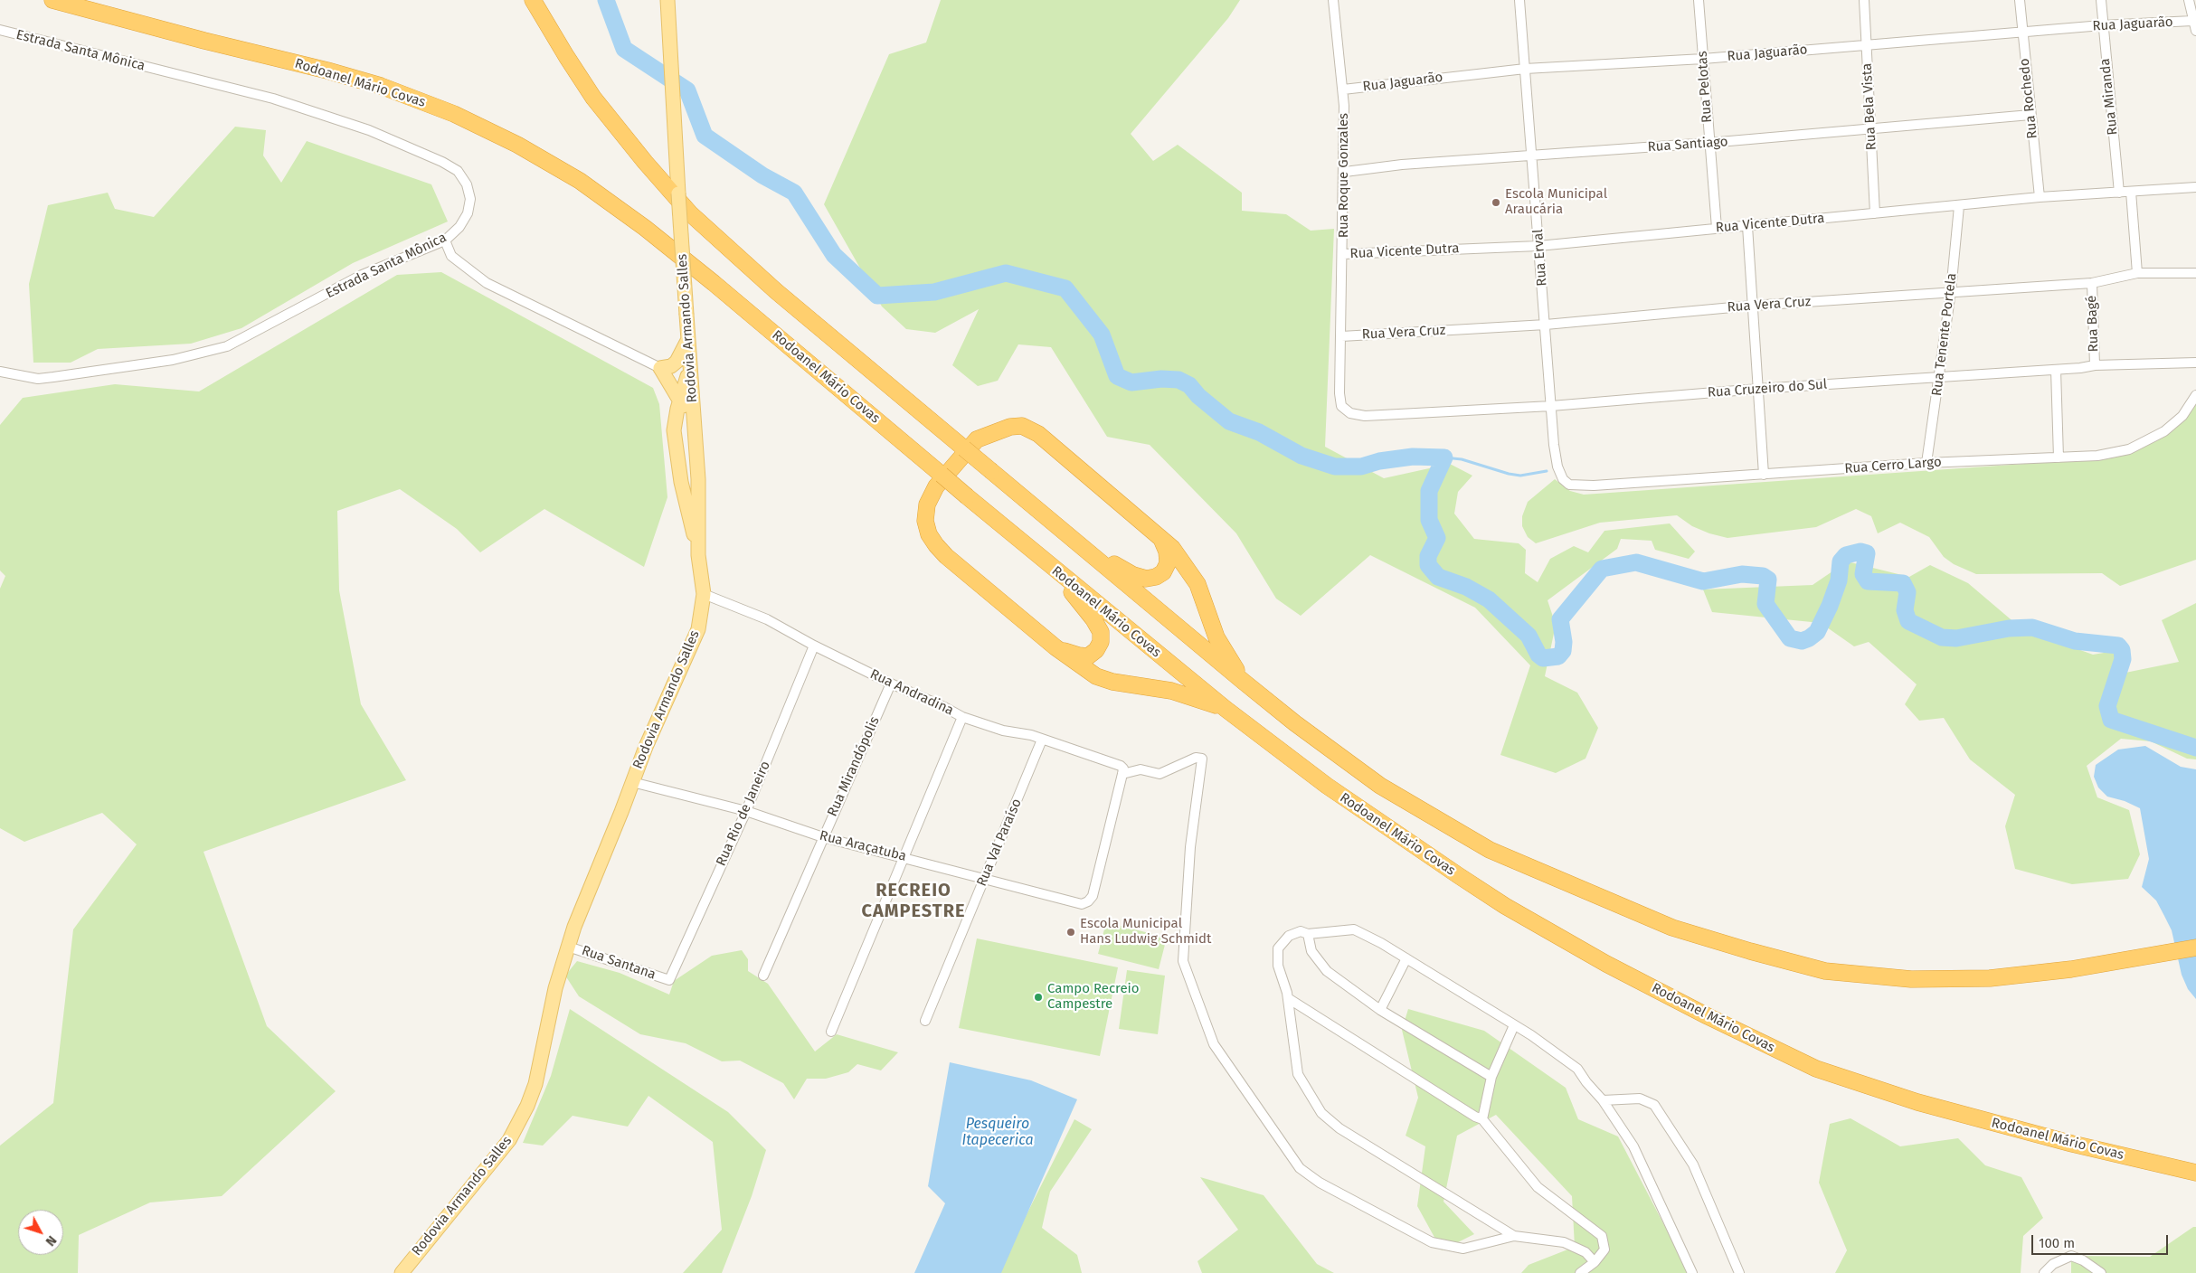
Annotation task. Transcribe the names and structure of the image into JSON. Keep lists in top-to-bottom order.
{
  "streets": {
    "highway": ["Rodoanel Mário Covas"],
    "main road": ["Rodovia Armando Salles"],
    "street": [
      "Rua Jaguarão",
      "Estrada Santa Mônica",
      "Rua Pelotas",
      "Rua Miranda",
      "Rua Rochedo",
      "Rua Bela Vista",
      "Rua Santiago",
      "Rua Roque Gonzales",
      "Rua Vicente Dutra",
      "Rua Erval",
      "Rua Vera Cruz",
      "Rua Bagé",
      "Rua Tenente Portela",
      "Rua Cruzeiro do Sul",
      "Rua Cerro Largo",
      "Rua Andradina",
      "Rua Mirandópolis",
      "Rua Rio de Janeiro",
      "Rua Val Paraíso",
      "Rua Araçatuba",
      "Rua Santana"
    ]
  },
  "crossings": [
    ["Rua Jaguarão", "Rua Pelotas"],
    ["Rua Jaguarão", "Rua Miranda"],
    ["Rua Jaguarão", "Rua Rochedo"],
    ["Rua Jaguarão", "Rua Bela Vista"],
    ["Rua Jaguarão", "Rua Roque Gonzales"],
    ["Rua Jaguarão", "Rua Erval"],
    ["Rua Pelotas", "Rua Santiago"],
    ["Rua Pelotas", "Rua Vicente Dutra"],
    ["Rua Miranda", "Rua Vicente Dutra"],
    ["Rua Rochedo", "Rua Santiago"],
    ["Rua Rochedo", "Rua Vicente Dutra"],
    ["Rua Bela Vista", "Rua Santiago"],
    ["Rua Bela Vista", "Rua Vicente Dutra"],
    ["Rua Santiago", "Rua Roque Gonzales"],
    ["Rua Santiago", "Rua Erval"],
    ["Rua Roque Gonzales", "Rua Vicente Dutra"],
    ["Rua Roque Gonzales", "Rua Vera Cruz"],
    ["Rua Roque Gonzales", "Rua Cruzeiro do Sul"],
    ["Rua Vicente Dutra", "Rua Erval"],
    ["Rua Vicente Dutra", "Rua Tenente Portela"],
    ["Rua Erval", "Rua Vera Cruz"],
    ["Rua Erval", "Rua Cruzeiro do Sul"],
    ["Rua Erval", "Rua Cerro Largo"],
    ["Rua Vera Cruz", "Rua Bagé"],
    ["Rua Vera Cruz", "Rua Tenente Portela"],
    ["Rua Bagé", "Rua Cruzeiro do Sul"],
    ["Rodovia Armando Salles", "Rua Andradina"],
    ["Rodovia Armando Salles", "Rua Araçatuba"],
    ["Rodovia Armando Salles", "Rua Santana"],
    ["Rua Tenente Portela", "Rua Cruzeiro do Sul"],
    ["Rua Tenente Portela", "Rua Cerro Largo"],
    ["Rua Andradina", "Rua Mirandópolis"],
    ["Rua Andradina", "Rua Rio de Janeiro"],
    ["Rua Andradina", "Rua Val Paraíso"],
    ["Rua Andradina", "Rua Araçatuba"],
    ["Rua Mirandópolis", "Rua Araçatuba"],
    ["Rua Rio de Janeiro", "Rua Araçatuba"],
    ["Rua Rio de Janeiro", "Rua Santana"],
    ["Rua Val Paraíso", "Rua Araçatuba"]
  ],
  "districts": ["RECREIO CAMPESTRE"],
  "water": ["Pesqueiro Itapecerica"],
  "places": ["Escola Municipal Araucária", "Escola Municipal Hans Ludwig Schmidt", "Campo Recreio Campestre"],
  "scale_bar": "100 m",
  "north": "bottom right"
}
